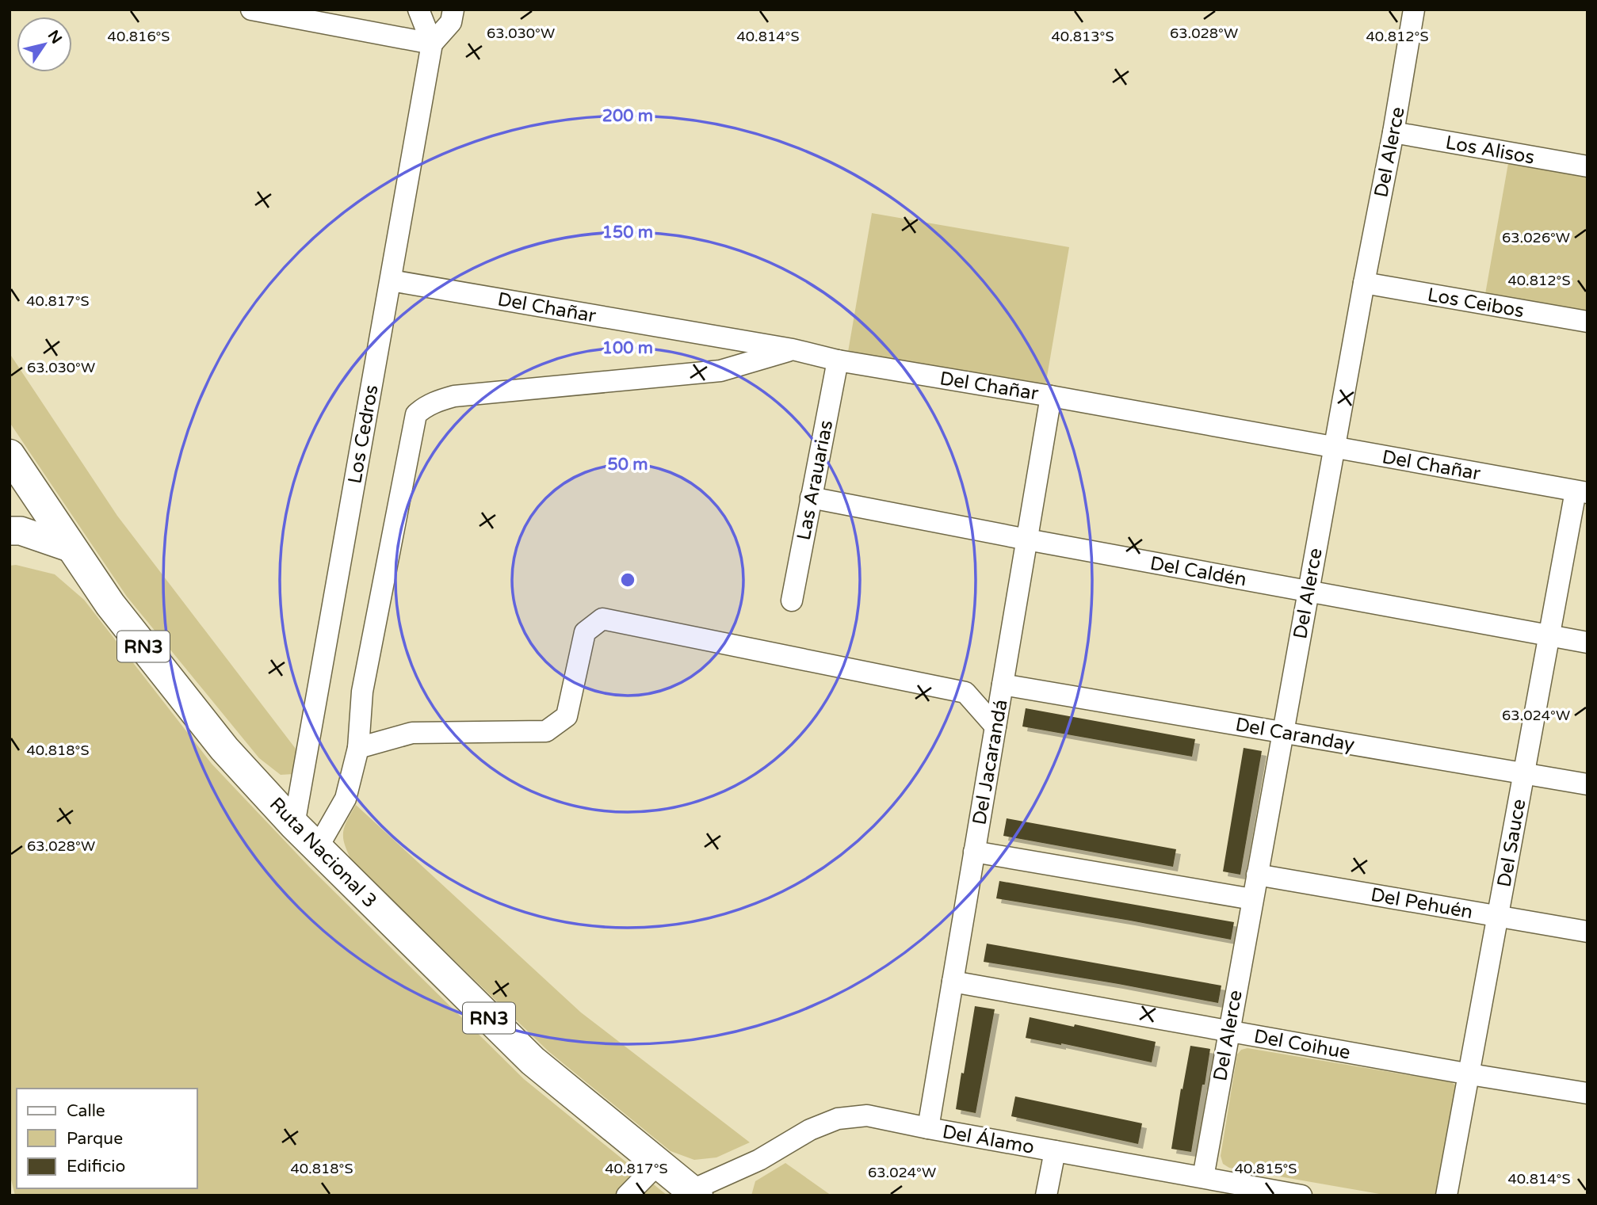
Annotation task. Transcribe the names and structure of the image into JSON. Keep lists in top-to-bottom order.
{
  "streets": {
    "highway": ["RN3", "Ruta Nacional 3"],
    "street": [
      "Los Alisos",
      "Del Alerce",
      "Los Ceibos",
      "Del Chañar",
      "Los Cedros",
      "Las Arauarias",
      "Del Caldén",
      "Del Caranday",
      "Del Jacarandá",
      "Del Sauce",
      "Del Pehuén",
      "Del Coihue",
      "Del Álamo"
    ]
  },
  "crossings": [
    ["Los Alisos", "Del Alerce"],
    ["Del Alerce", "Los Ceibos"],
    ["Del Alerce", "Del Chañar"],
    ["Del Alerce", "Del Caldén"],
    ["Del Alerce", "Del Caranday"],
    ["Del Alerce", "Del Pehuén"],
    ["Del Alerce", "Del Coihue"],
    ["Del Alerce", "Del Álamo"],
    ["Del Chañar", "Los Cedros"],
    ["Del Chañar", "Las Arauarias"],
    ["Del Chañar", "Del Jacarandá"],
    ["Del Chañar", "Del Sauce"],
    ["Los Cedros", "Ruta Nacional 3"],
    ["Las Arauarias", "Del Caldén"],
    ["Del Caldén", "Del Jacarandá"],
    ["Del Caldén", "Del Sauce"],
    ["Del Caranday", "Del Jacarandá"],
    ["Del Caranday", "Del Sauce"],
    ["Del Jacarandá", "Del Coihue"],
    ["Del Jacarandá", "Del Álamo"],
    ["Del Sauce", "Del Pehuén"],
    ["Del Sauce", "Del Coihue"],
    ["Ruta Nacional 3", "Del Álamo"]
  ],
  "legend": ["Calle", "Parque", "Edificio"],
  "north": "top right",
  "coordinates": [
    "63.030°W",
    "63.028°W",
    "40.816°S",
    "40.814°S",
    "40.813°S",
    "40.812°S",
    "63.026°W",
    "40.817°S",
    "63.024°W",
    "40.818°S",
    "40.815°S"
  ],
  "rings": [
    "200 m",
    "150 m",
    "100 m",
    "50 m"
  ]
}
